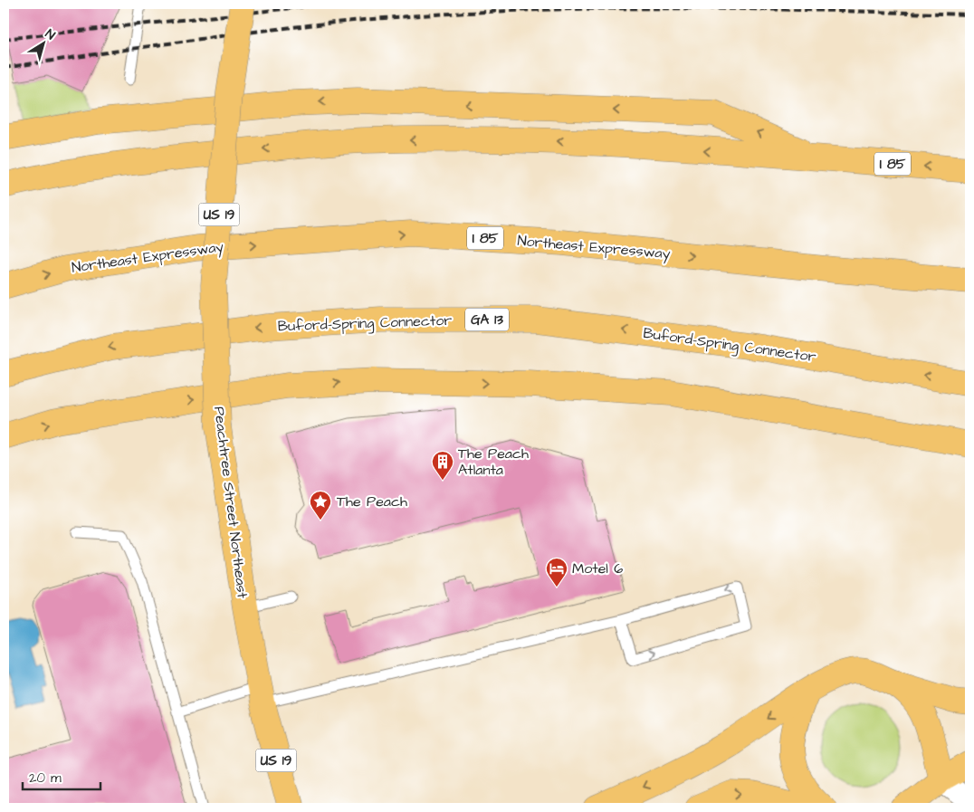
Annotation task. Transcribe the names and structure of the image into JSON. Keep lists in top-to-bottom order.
{
  "streets": {
    "main road": [
      "I 85",
      "US 19",
      "Northeast Expressway",
      "GA 13",
      "Buford-Spring Connector",
      "Peachtree Street Northeast"
    ]
  },
  "places": {
    "building": ["The Peach Atlanta"],
    "place": ["The Peach"],
    "hotel": ["Motel 6"]
  },
  "scale_bar": "20 m",
  "north": "top right"
}
